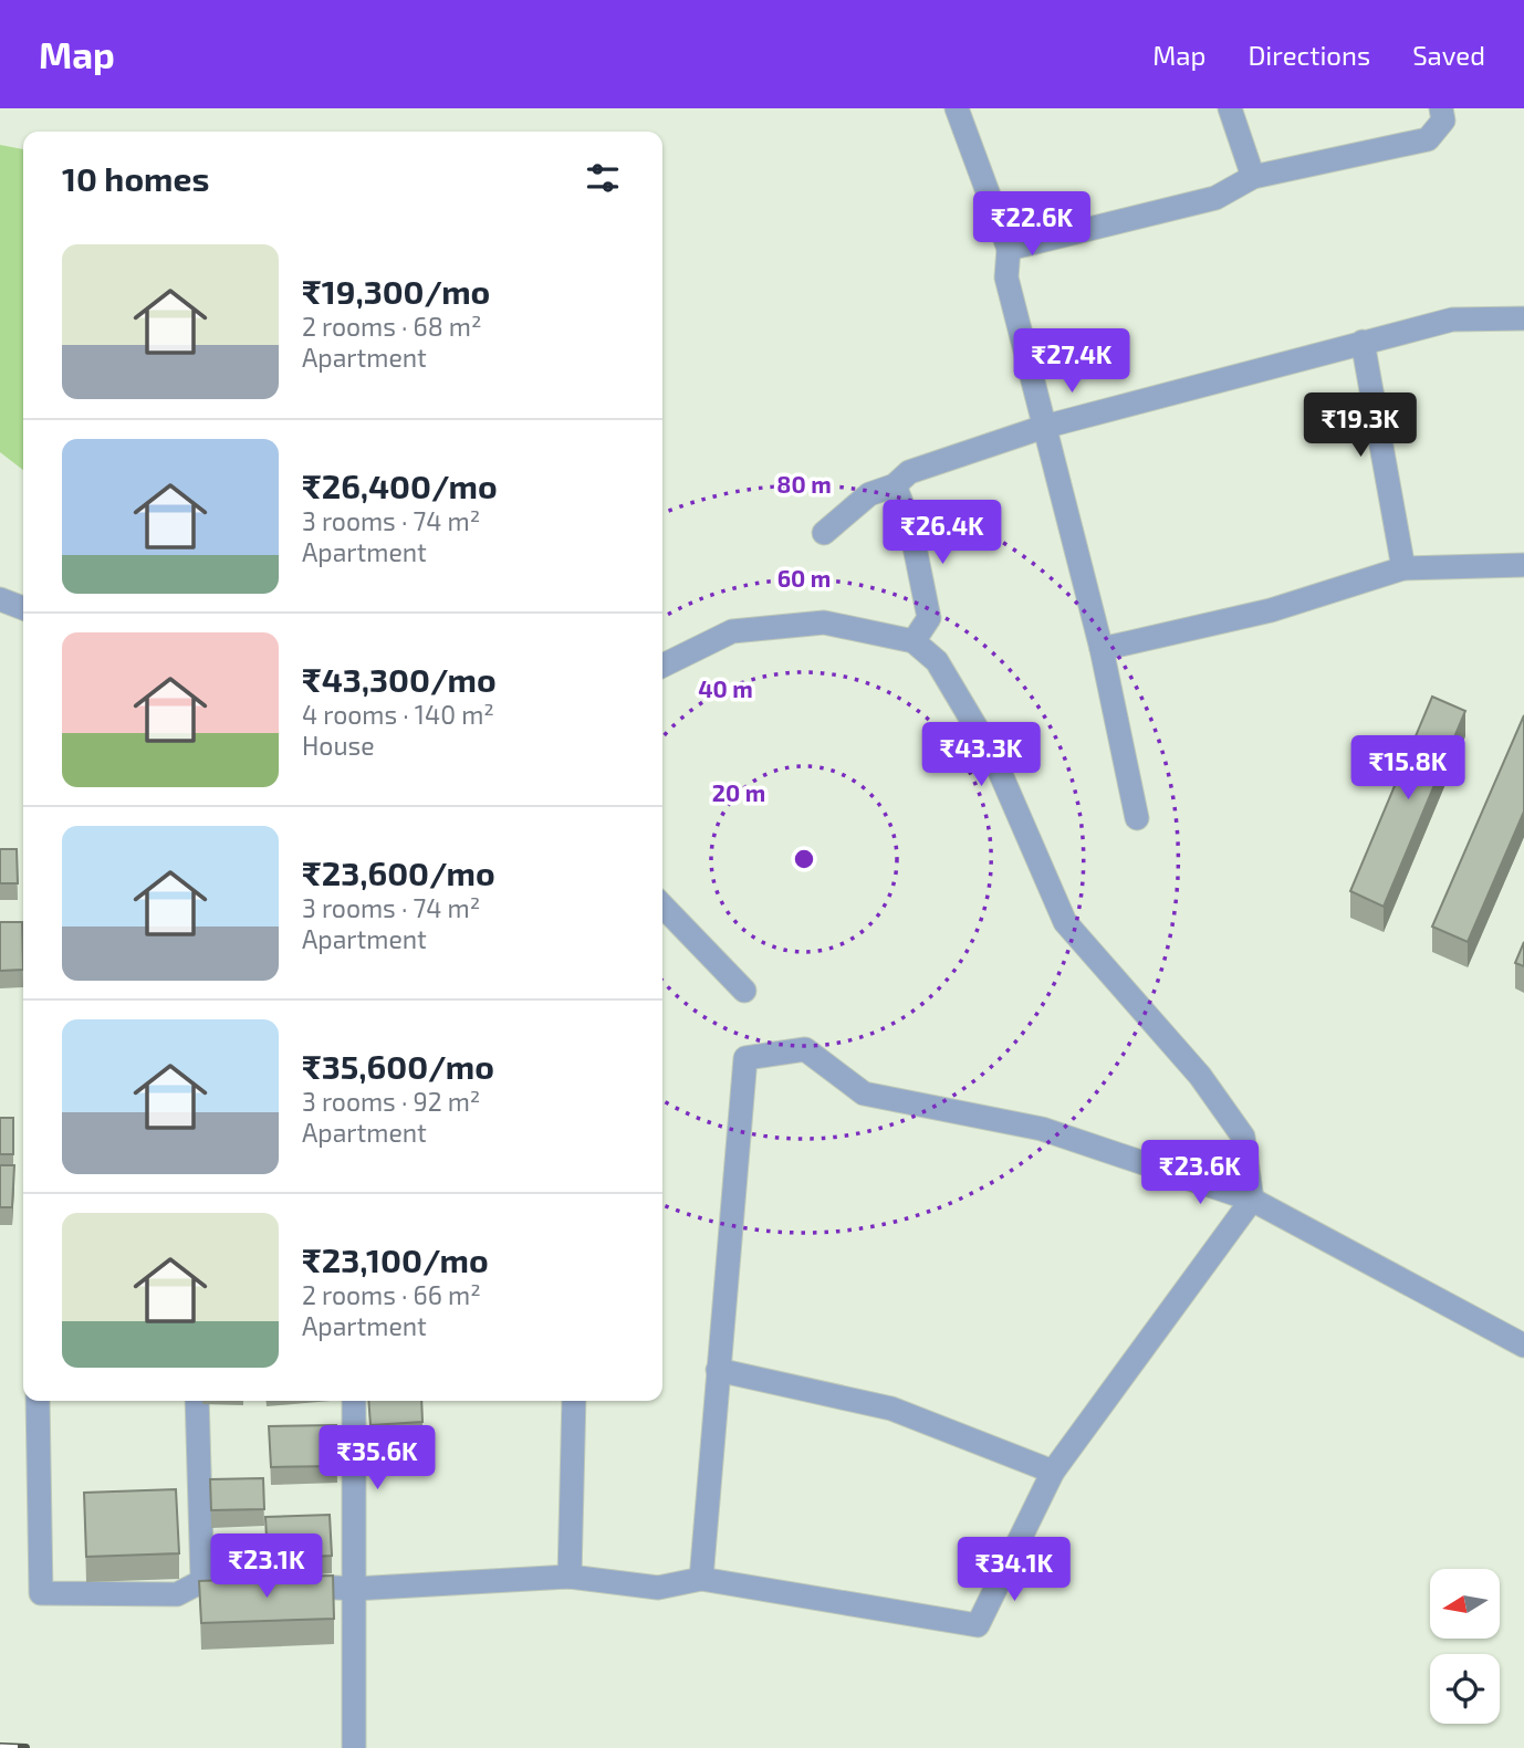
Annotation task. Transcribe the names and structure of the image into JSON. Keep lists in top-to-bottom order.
{
  "north": "left",
  "page": {
    "header": "Map",
    "nav": ["Map", "Directions", "Saved"],
    "heading": "10 homes",
    "price": [
      "₹22.6K",
      "₹27.4K",
      "₹19.3K",
      "₹26.4K",
      "₹43.3K",
      "₹15.8K",
      "₹23.6K",
      "₹35.6K",
      "₹23.1K",
      "₹34.1K"
    ],
    "list": [
      {
        "name": "₹19,300/mo",
        "note": "2 rooms · 68 m² · Apartment"
      },
      {
        "name": "₹26,400/mo",
        "note": "3 rooms · 74 m² · Apartment"
      },
      {
        "name": "₹43,300/mo",
        "note": "4 rooms · 140 m² · House"
      },
      {
        "name": "₹23,600/mo",
        "note": "3 rooms · 74 m² · Apartment"
      },
      {
        "name": "₹35,600/mo",
        "note": "3 rooms · 92 m² · Apartment"
      },
      {
        "name": "₹23,100/mo",
        "note": "2 rooms · 66 m² · Apartment"
      }
    ]
  },
  "rings": [
    "80 m",
    "60 m",
    "40 m",
    "20 m"
  ]
}
